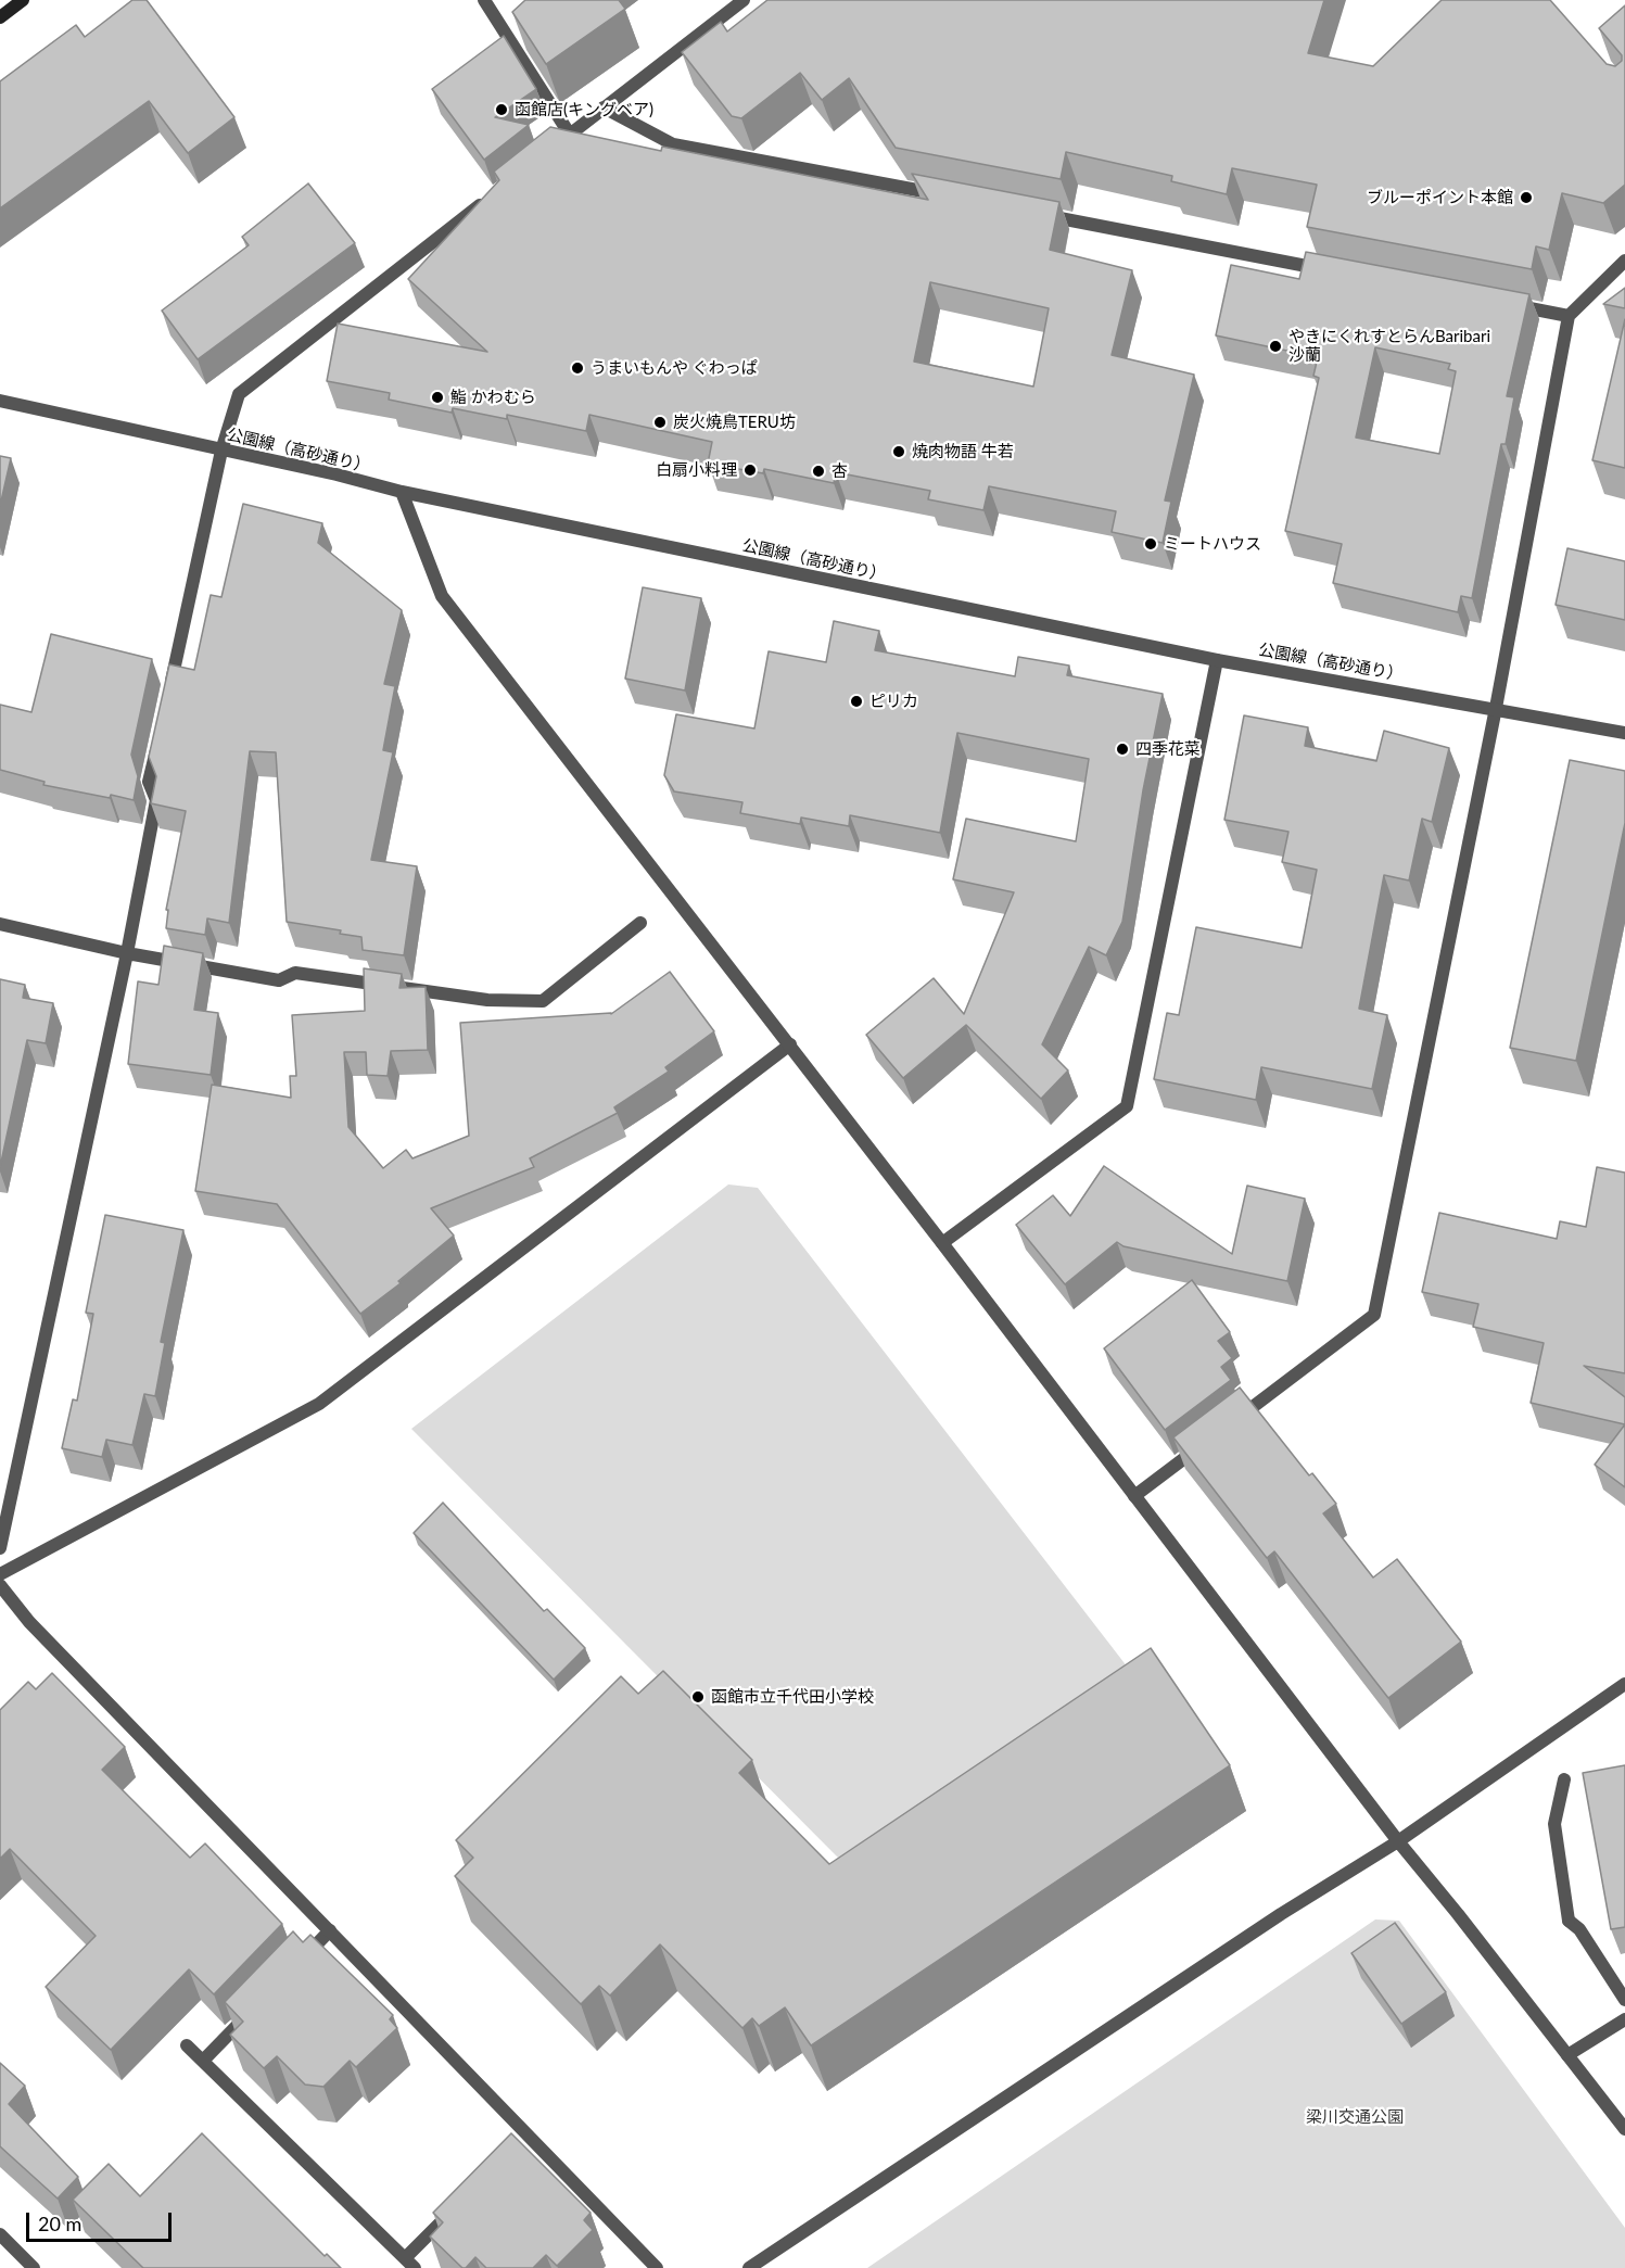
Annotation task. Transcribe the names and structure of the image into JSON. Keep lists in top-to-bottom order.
{
  "streets": {
    "street": ["公園線（高砂通り）"]
  },
  "parks": ["梁川交通公園"],
  "places": [
    "函館店(キングベア)",
    "ブルーポイント本館",
    "やきにくれすとらんBaribari 沙蘭",
    "うまいもんや ぐわっぱ",
    "鮨 かわむら",
    "炭火焼鳥TERU坊",
    "焼肉物語 牛若",
    "白扇小料理",
    "杏",
    "ミートハウス",
    "ピリカ",
    "四季花菜",
    "函館市立千代田小学校"
  ],
  "scale_bar": "20 m"
}
